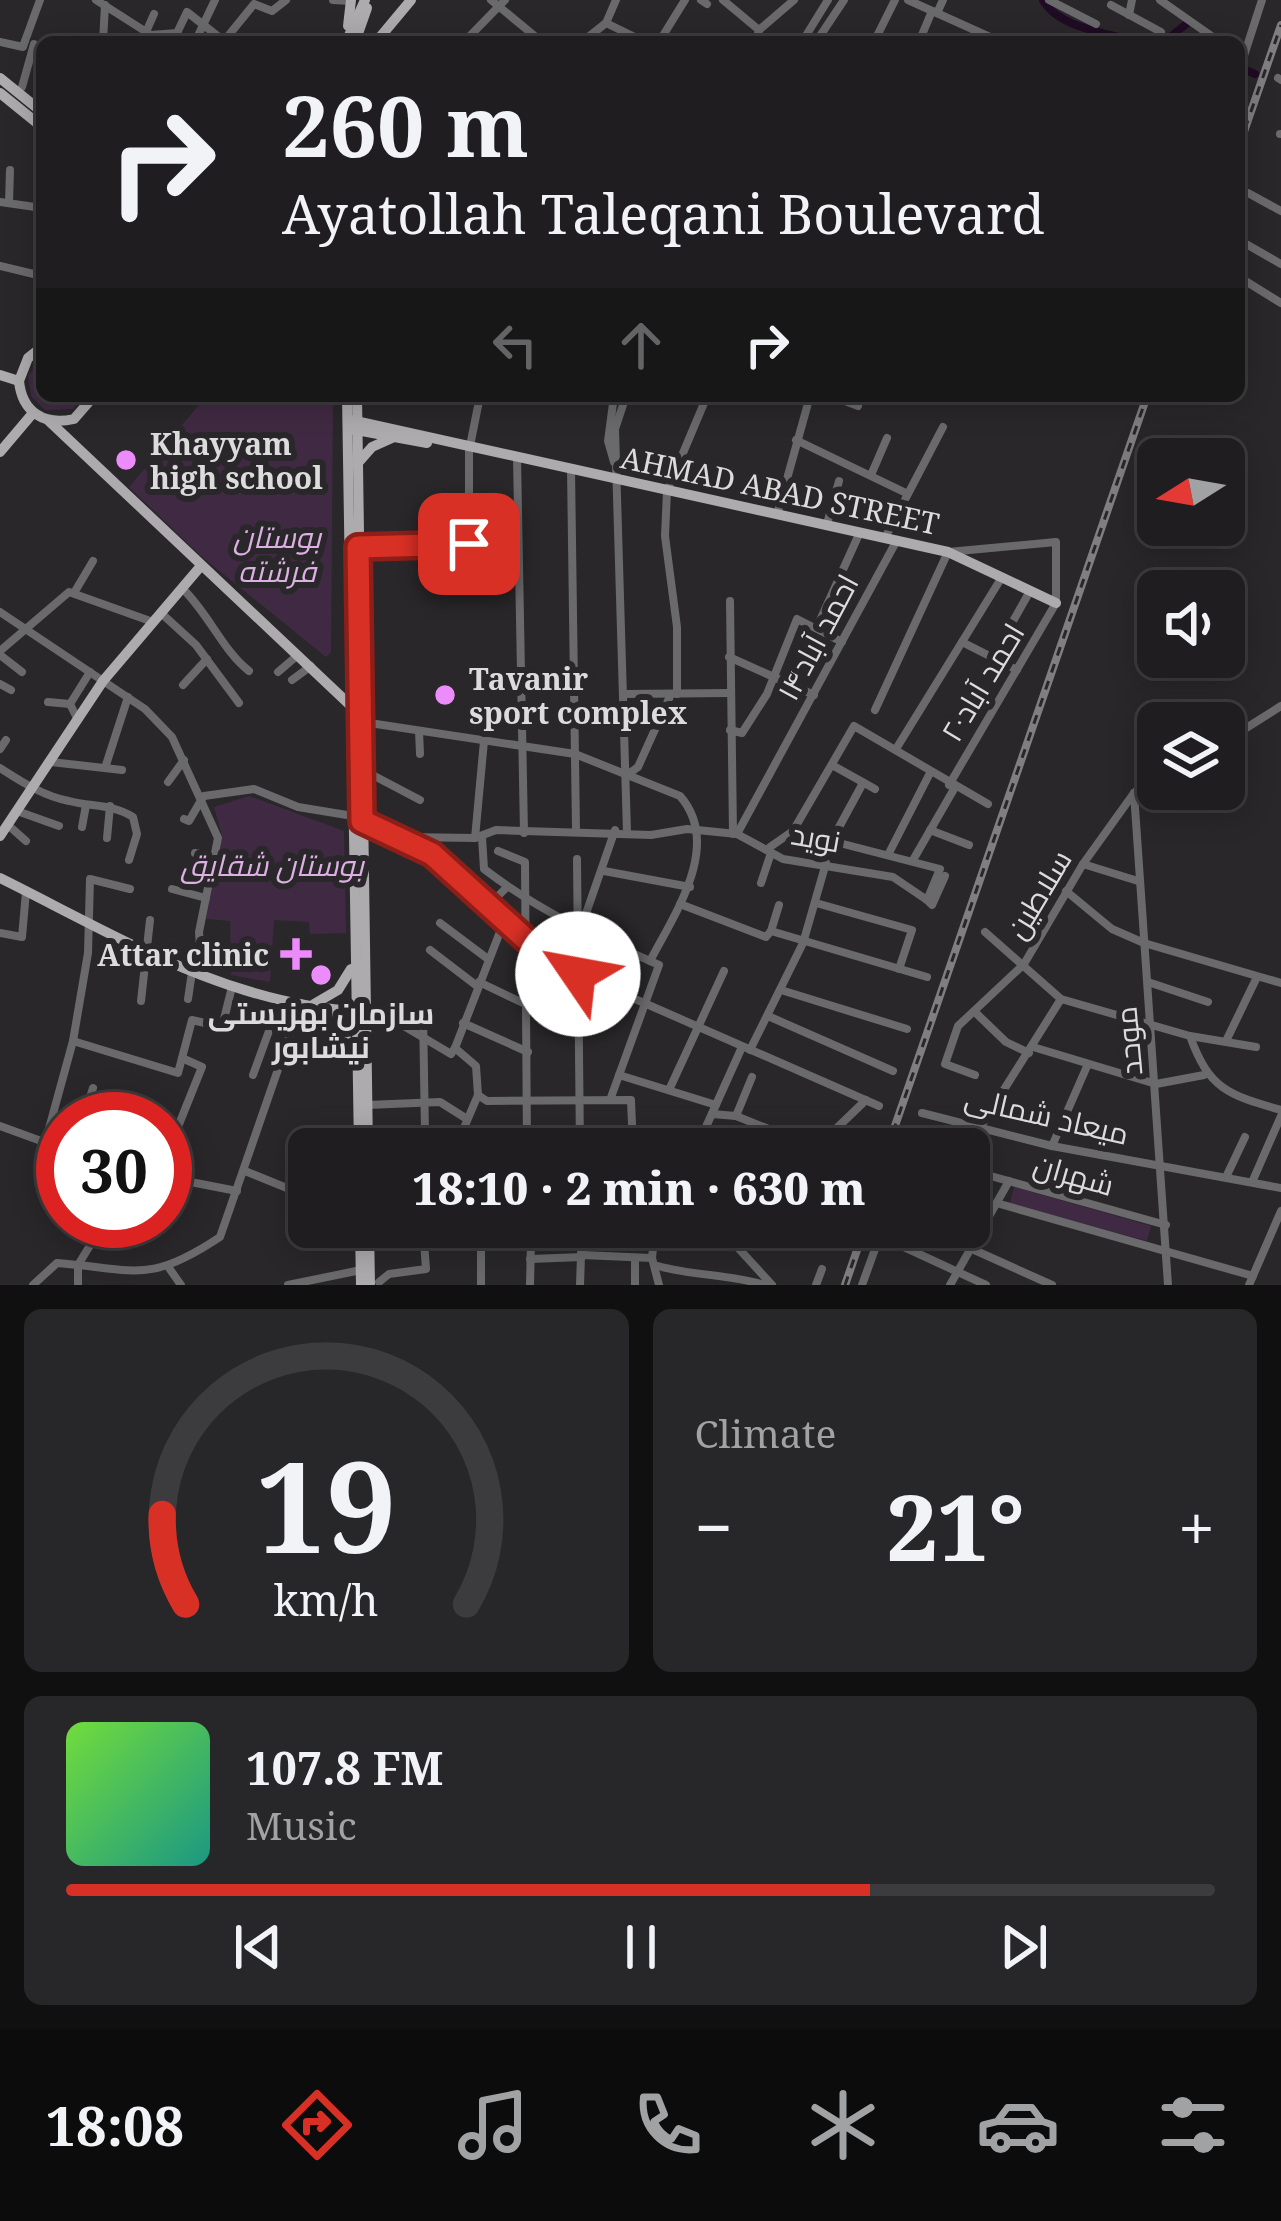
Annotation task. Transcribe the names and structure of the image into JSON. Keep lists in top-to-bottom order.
{
  "streets": {
    "main road": ["AHMAD ABAD STREET"],
    "street": [
      "احمد آباد۱۴",
      "احمد آباد۲۰",
      "نوید",
      "سلاطین",
      "موحد",
      "میعاد شمالی",
      "شهران"
    ]
  },
  "crossings": [
    ["AHMAD ABAD STREET", "احمد آباد۱۴"],
    ["AHMAD ABAD STREET", "احمد آباد۲۰"],
    ["احمد آباد۱۴", "نوید"],
    ["سلاطین", "موحد"],
    ["موحد", "میعاد شمالی"],
    ["موحد", "شهران"]
  ],
  "parks": ["بوستان فرشته", "بوستان شقایق"],
  "places": {
    "other": ["Khayyam high school", "Tavanir sport complex", "سازمان بهزیستی نیشابور"],
    "health": ["Attar clinic"]
  },
  "north": "left",
  "page": {
    "turn": ["260 m", "Ayatollah Taleqani Boulevard"],
    "limit": "30",
    "trip": "18:10 · 2 min · 630 m",
    "tile": "Climate",
    "heat": ["−", "21°", "+"],
    "song": ["107.8 FM", "Music"],
    "tabs": "18:08",
    "gauge": ["19", "km/h"]
  }
}
